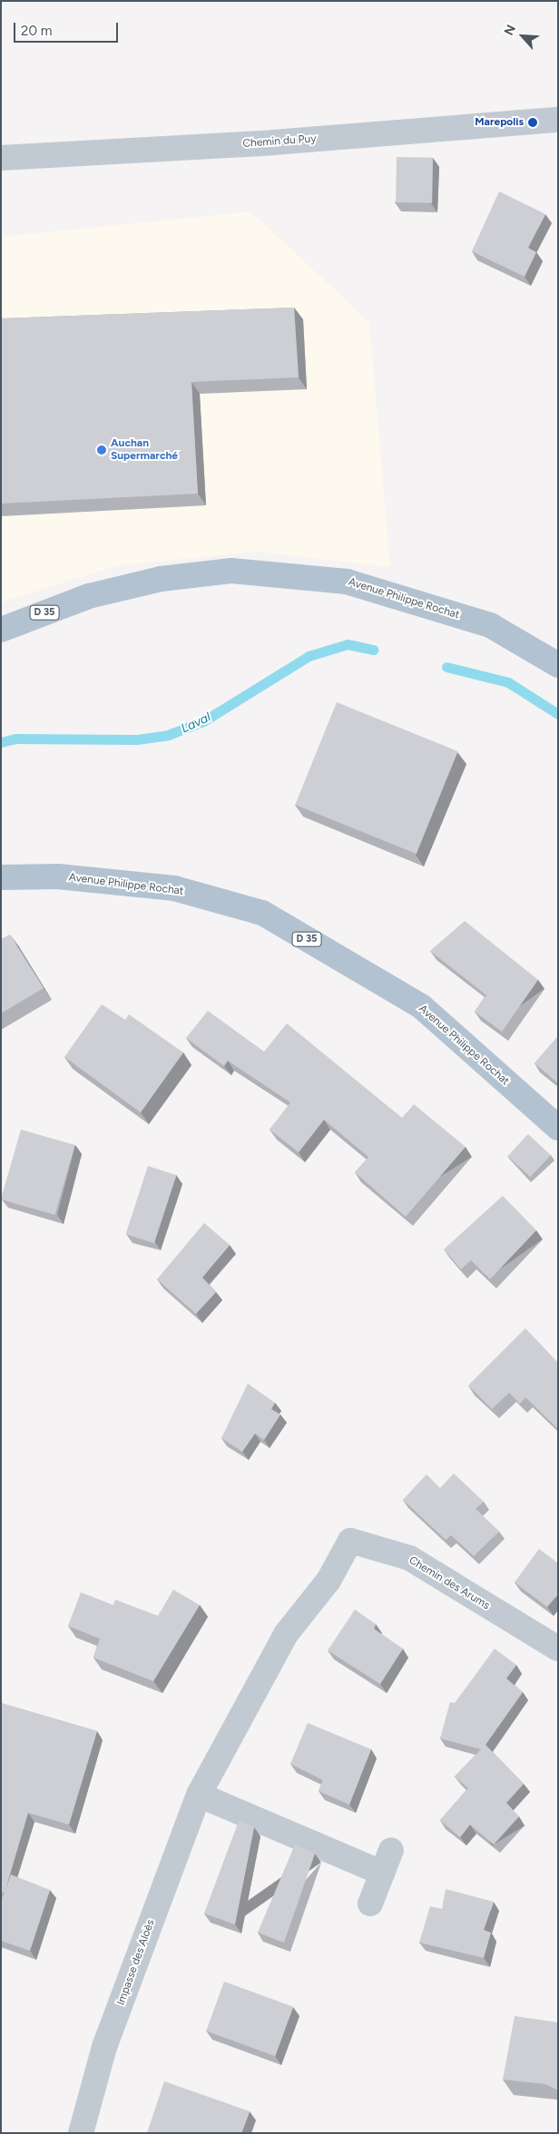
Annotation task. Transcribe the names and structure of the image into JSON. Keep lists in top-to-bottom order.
{
  "streets": {
    "main road": ["Avenue Philippe Rochat", "D 35"],
    "street": ["Chemin du Puy", "Chemin des Arums", "Impasse des Aloès"]
  },
  "crossings": [
    ["Chemin des Arums", "Impasse des Aloès"]
  ],
  "water": ["Laval"],
  "places": ["Marepolis", "Auchan Supermarché"],
  "scale_bar": "20 m",
  "north": "top left"
}
